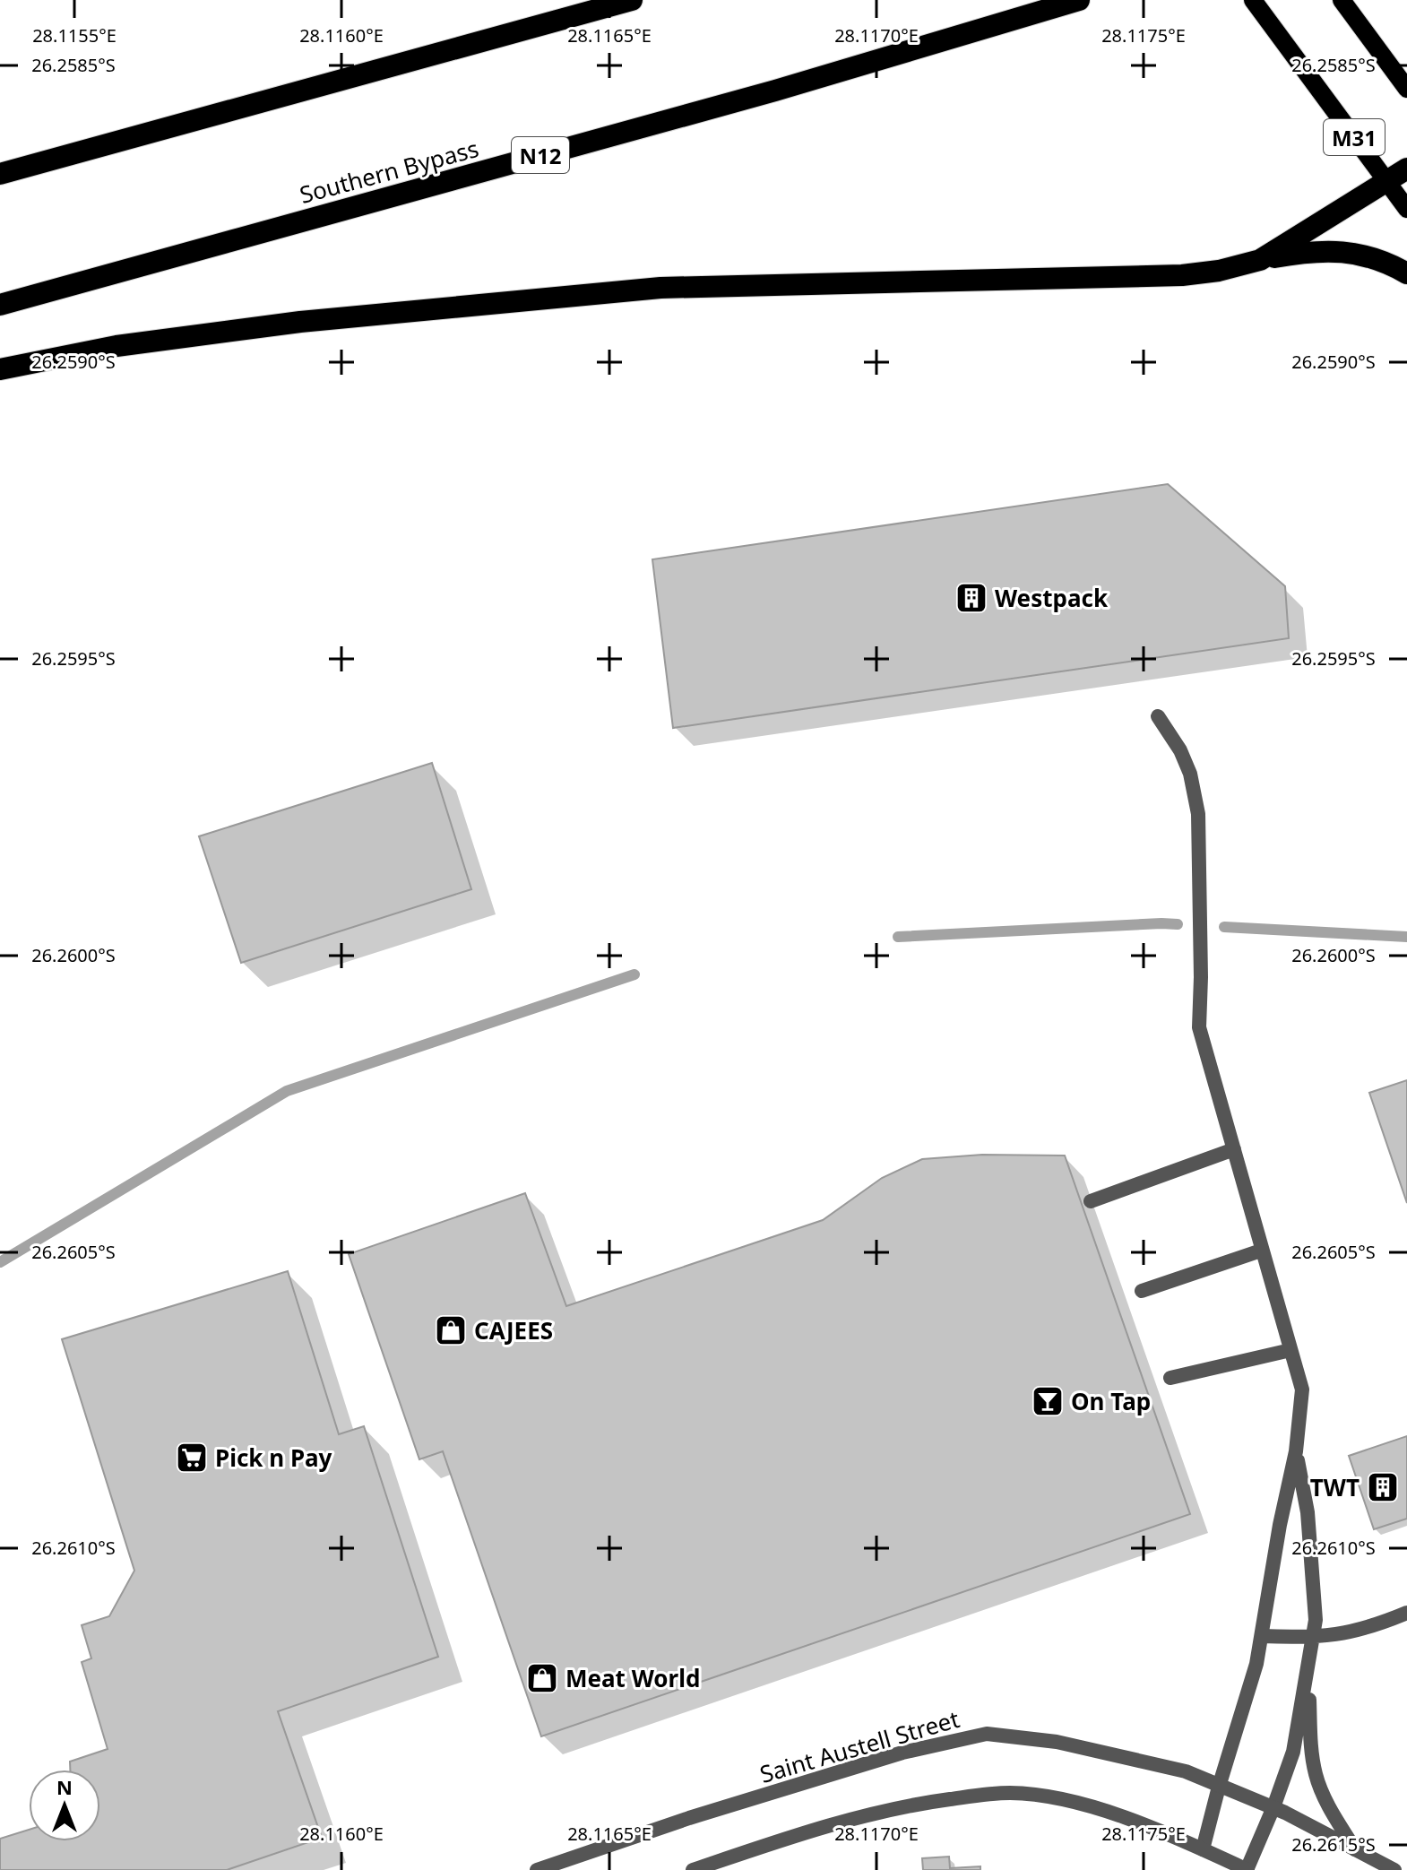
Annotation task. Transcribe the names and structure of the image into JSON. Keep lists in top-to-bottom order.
{
  "streets": {
    "highway": ["N12", "Southern Bypass"],
    "main road": ["M31"],
    "street": ["Saint Austell Street"]
  },
  "places": {
    "building": ["Westpack", "TWT"],
    "shop": ["CAJEES", "Meat World"],
    "bar": ["On Tap"],
    "supermarket": ["Pick n Pay"]
  },
  "north": "top",
  "coordinates": [
    "28.1155°E",
    "28.1160°E",
    "28.1165°E",
    "28.1170°E",
    "28.1175°E",
    "26.2585°S",
    "26.2590°S",
    "26.2595°S",
    "26.2600°S",
    "26.2605°S",
    "26.2610°S",
    "26.2615°S"
  ]
}
